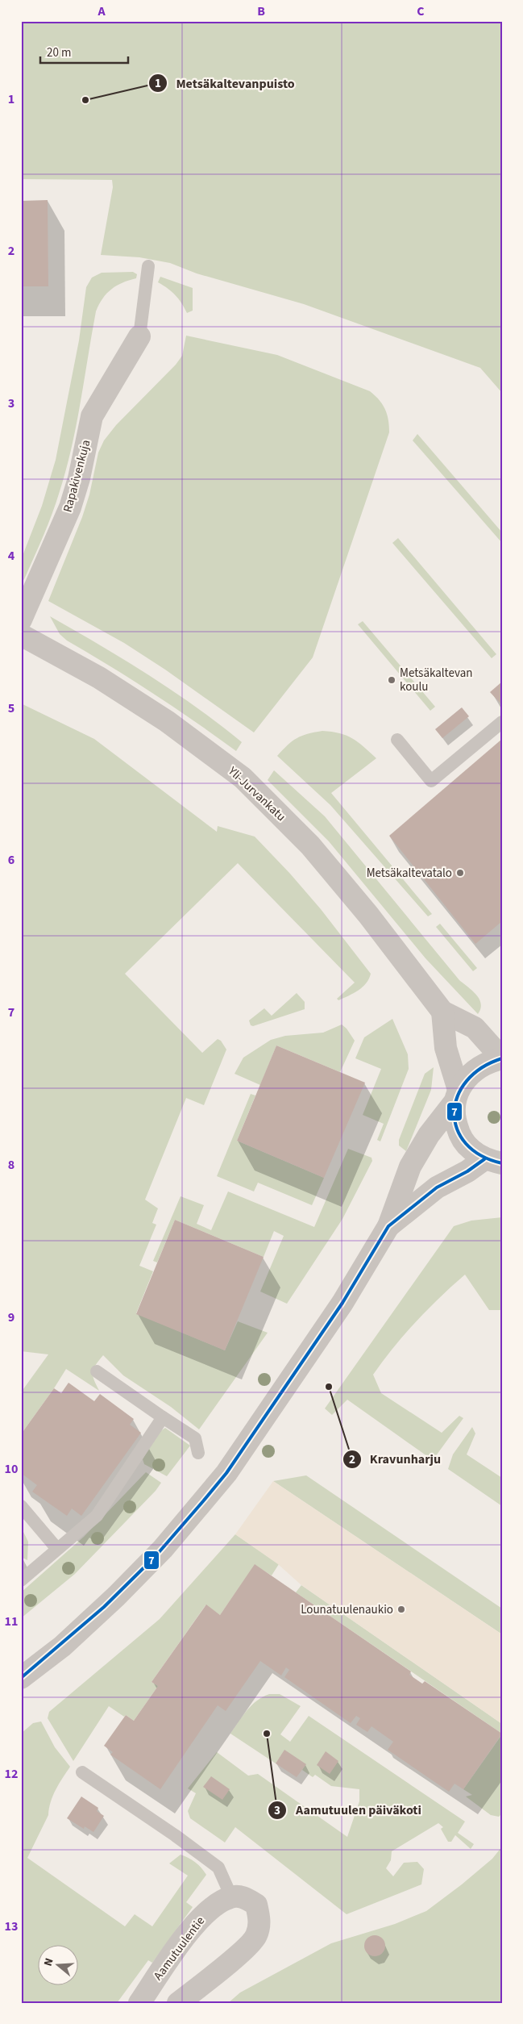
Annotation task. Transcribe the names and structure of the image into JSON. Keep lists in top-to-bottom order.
{
  "streets": {
    "street": ["Rapakivenkuja", "Yli-Jurvankatu", "Aamutuulentie"]
  },
  "places": [
    "Metsäkaltevanpuisto",
    "Metsäkaltevan koulu",
    "Metsäkaltevatalo",
    "Kravunharju",
    "Lounatuulenaukio",
    "Aamutuulen päiväkoti"
  ],
  "lines": ["transit line 7"],
  "scale_bar": "20 m",
  "north": "left",
  "grid": {
    "columns": ["A", "B", "C"],
    "rows": [
      "1",
      "2",
      "3",
      "4",
      "5",
      "6",
      "7",
      "8",
      "9",
      "10",
      "11",
      "12",
      "13"
    ]
  }
}
